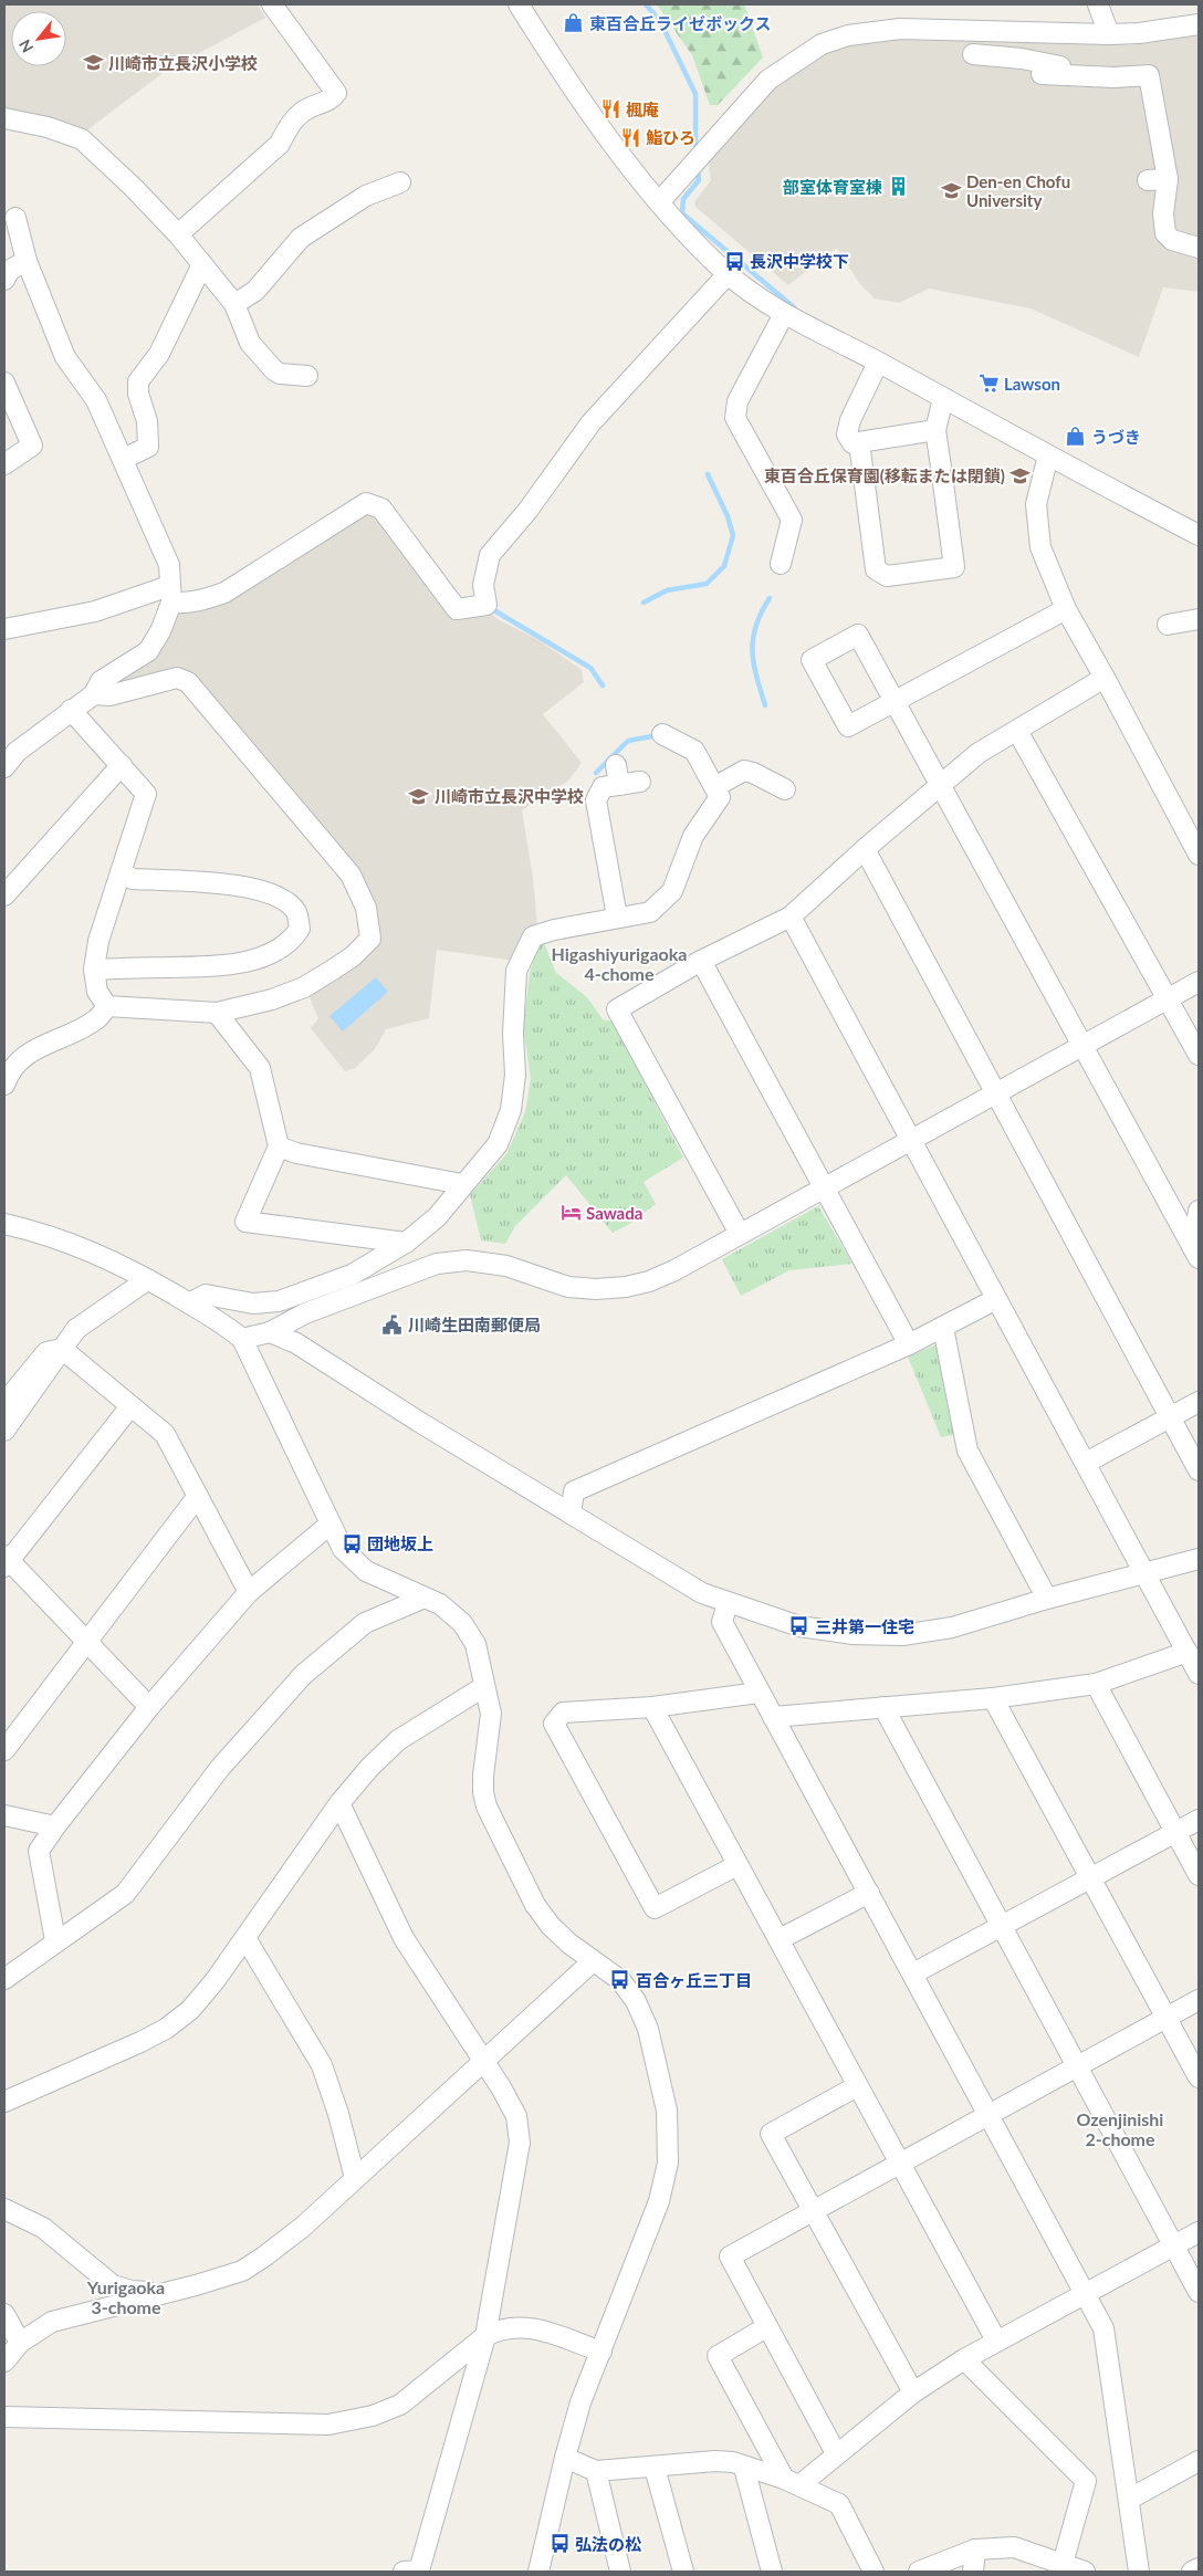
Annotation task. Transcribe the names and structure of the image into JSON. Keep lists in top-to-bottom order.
{
  "districts": ["Higashiyurigaoka 4-chome", "Ozenjinishi 2-chome", "Yurigaoka 3-chome"],
  "places": {
    "shop": ["東百合丘ライゼボックス", "うづき"],
    "school or university": [
      "川崎市立長沢小学校",
      "Den-en Chofu University",
      "東百合丘保育園(移転または閉鎖)",
      "川崎市立長沢中学校"
    ],
    "restaurant": ["楓庵", "鮨ひろ"],
    "building": ["部室体育室棟"],
    "bus stop": [
      "長沢中学校下",
      "団地坂上",
      "三井第一住宅",
      "百合ヶ丘三丁目",
      "弘法の松"
    ],
    "supermarket": ["Lawson"],
    "hotel": ["Sawada"],
    "public building": ["川崎生田南郵便局"]
  },
  "north": "bottom left"
}
